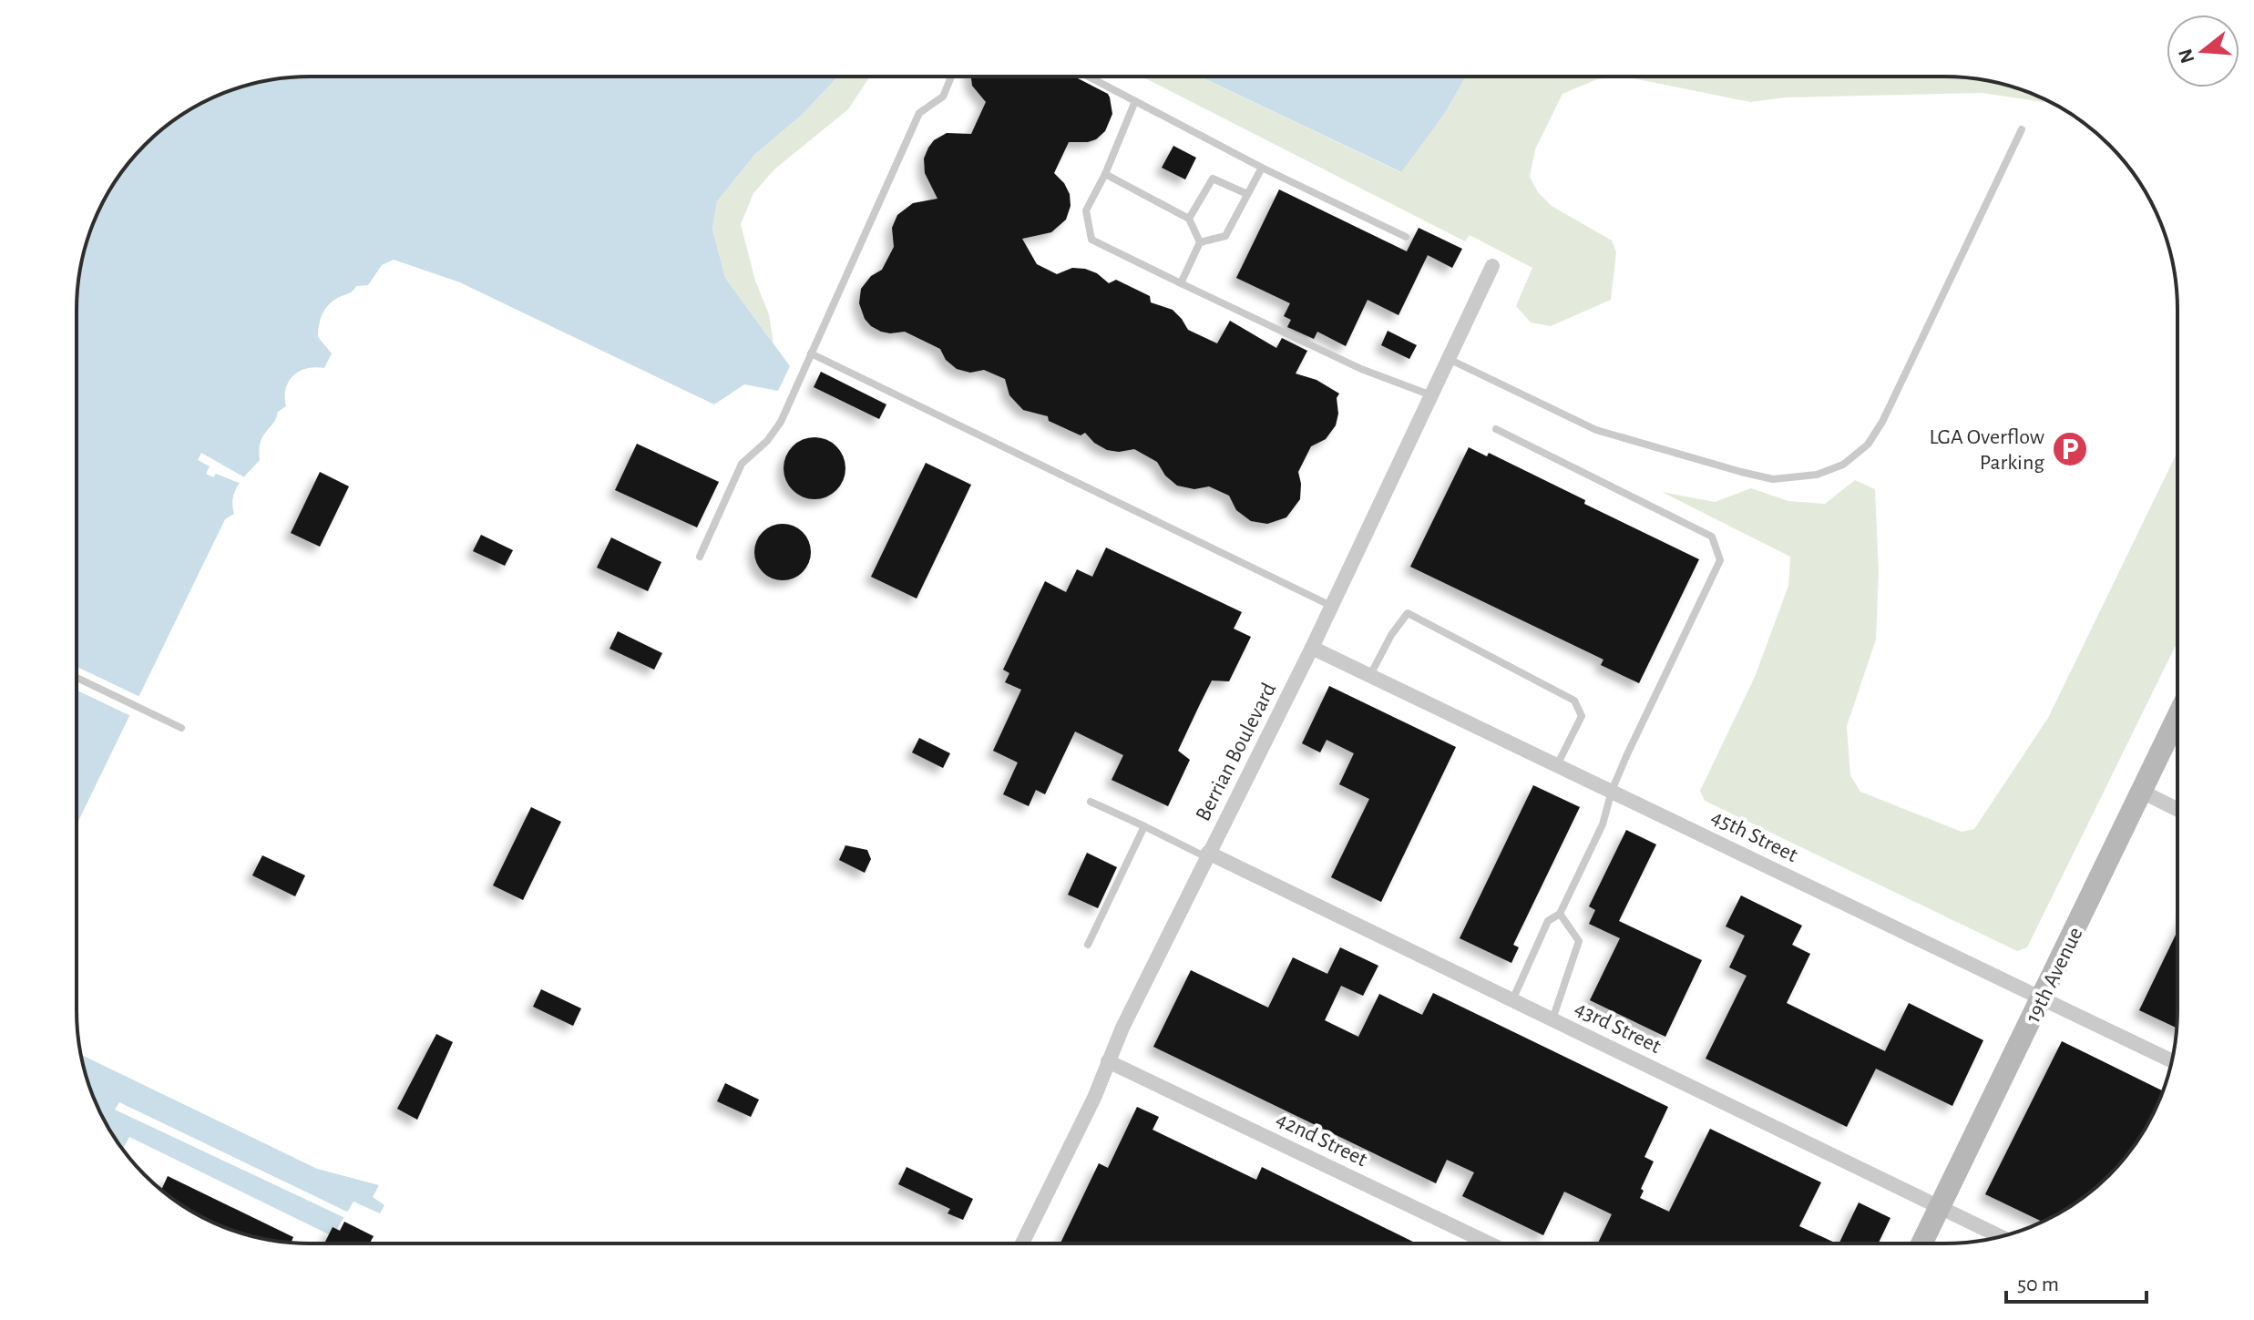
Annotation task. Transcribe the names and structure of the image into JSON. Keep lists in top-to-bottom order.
{
  "streets": {
    "street": [
      "Berrian Boulevard",
      "45th Street",
      "19th Avenue",
      "43rd Street",
      "42nd Street"
    ]
  },
  "crossings": [
    ["Berrian Boulevard", "45th Street"],
    ["Berrian Boulevard", "43rd Street"],
    ["Berrian Boulevard", "42nd Street"],
    ["45th Street", "19th Avenue"],
    ["19th Avenue", "43rd Street"]
  ],
  "places": {
    "parking": ["LGA Overflow Parking"]
  },
  "scale_bar": "50 m",
  "north": "left"
}
